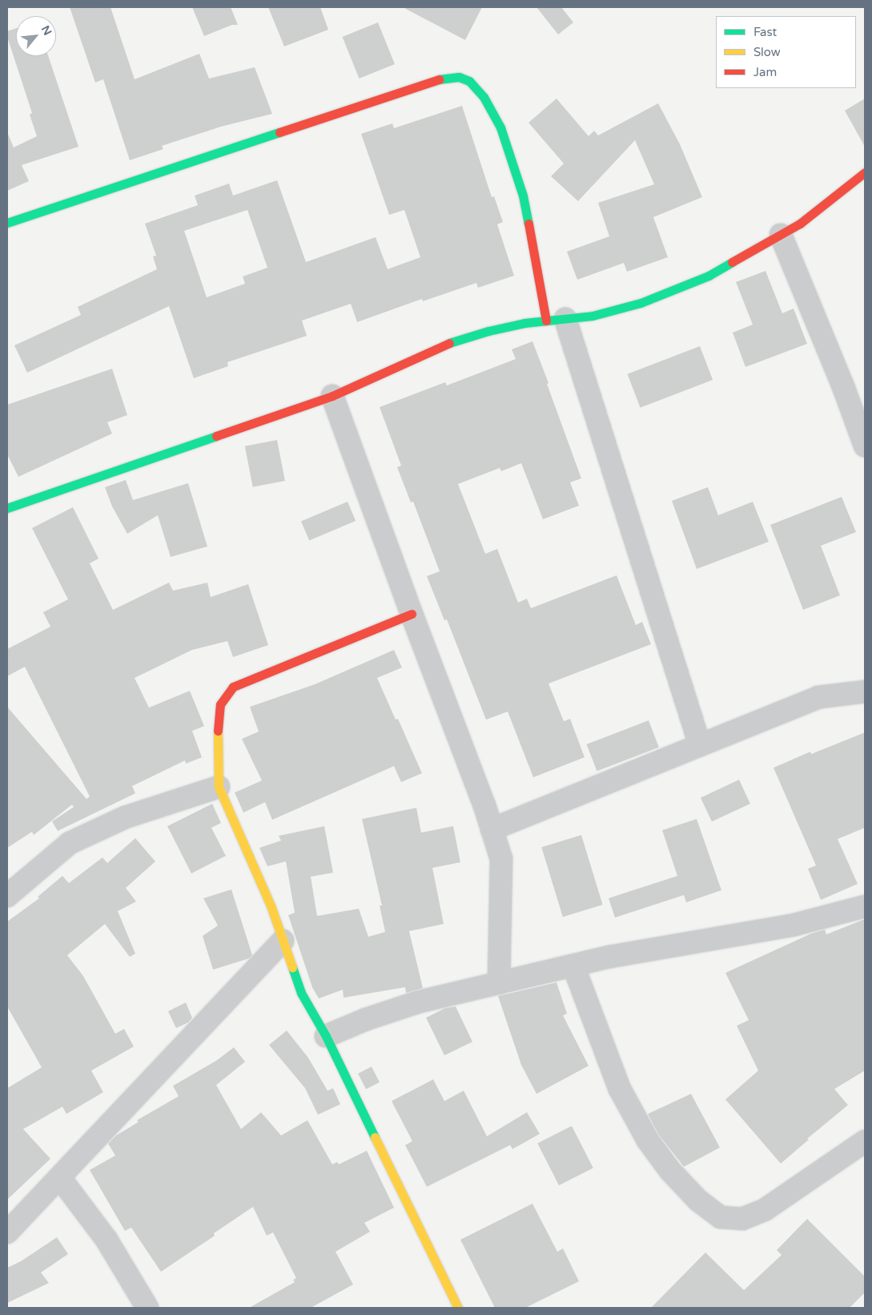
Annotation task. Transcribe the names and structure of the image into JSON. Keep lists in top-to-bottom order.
{
  "legend": ["Fast", "Slow", "Jam"],
  "north": "top right"
}
